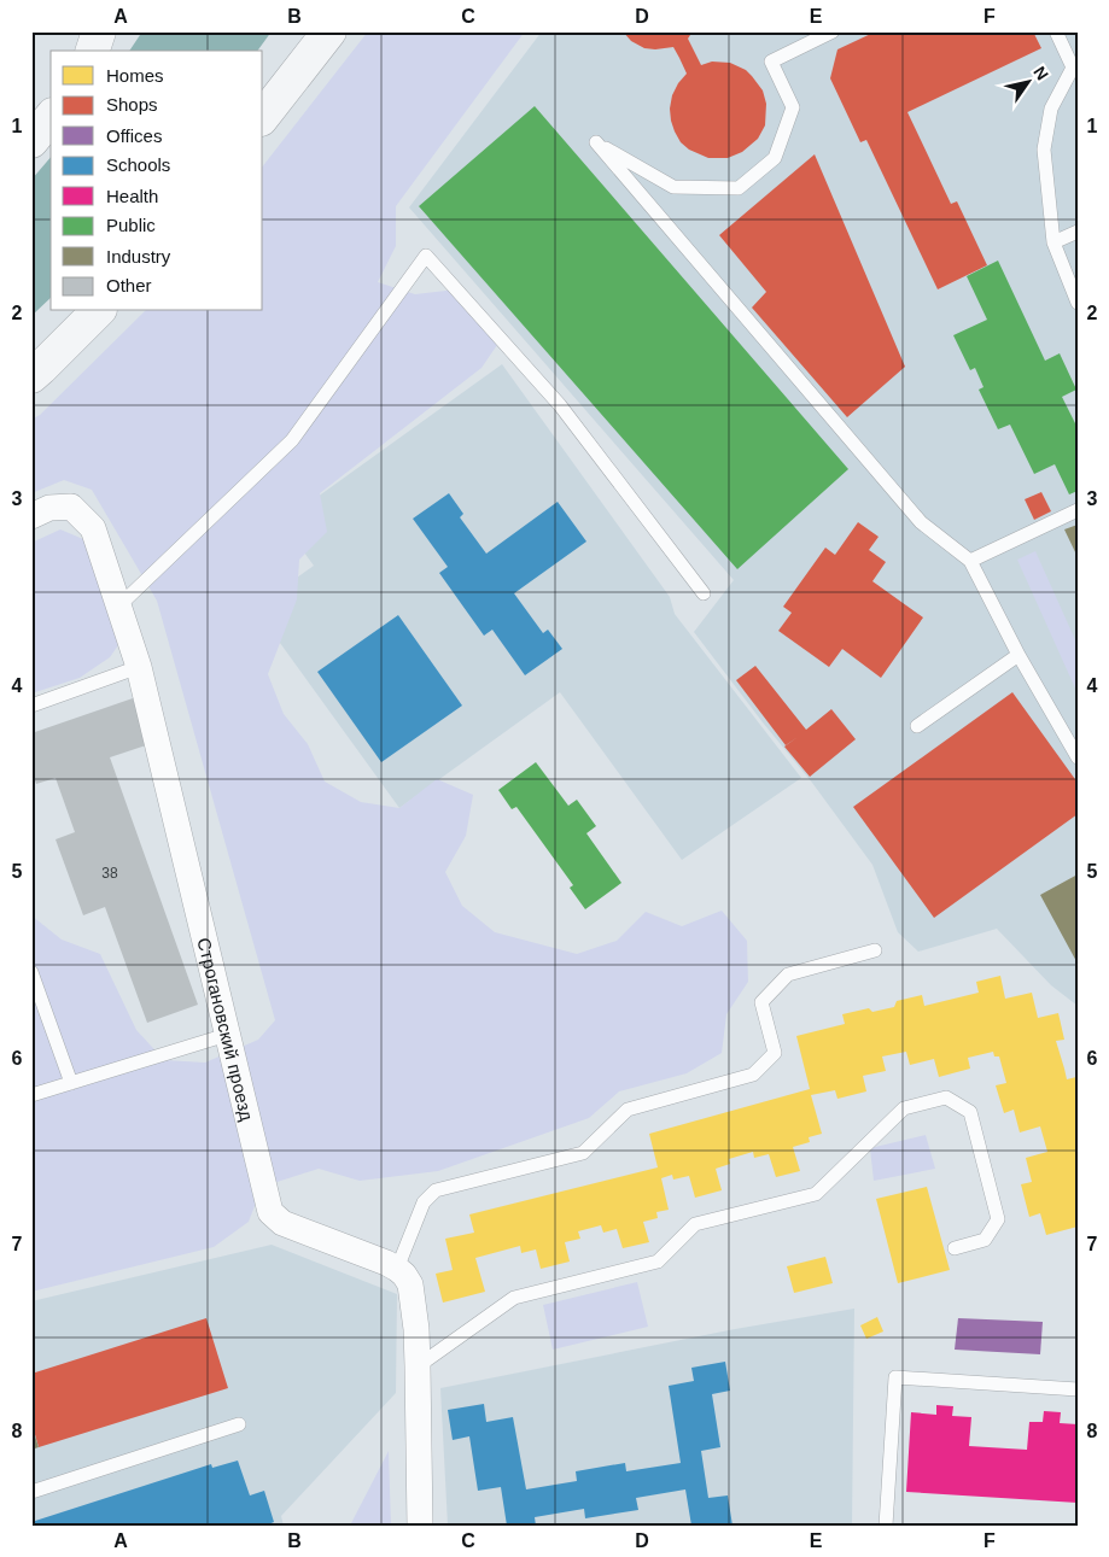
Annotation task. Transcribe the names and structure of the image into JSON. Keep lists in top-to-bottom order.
{
  "streets": {
    "street": ["Строгановский проезд"]
  },
  "house_numbers": ["38"],
  "legend": [
    "Homes",
    "Shops",
    "Offices",
    "Schools",
    "Health",
    "Public",
    "Industry",
    "Other"
  ],
  "north": "top right",
  "grid": {
    "columns": [
      "A",
      "B",
      "C",
      "D",
      "E",
      "F"
    ],
    "rows": [
      "1",
      "2",
      "3",
      "4",
      "5",
      "6",
      "7",
      "8"
    ]
  }
}
